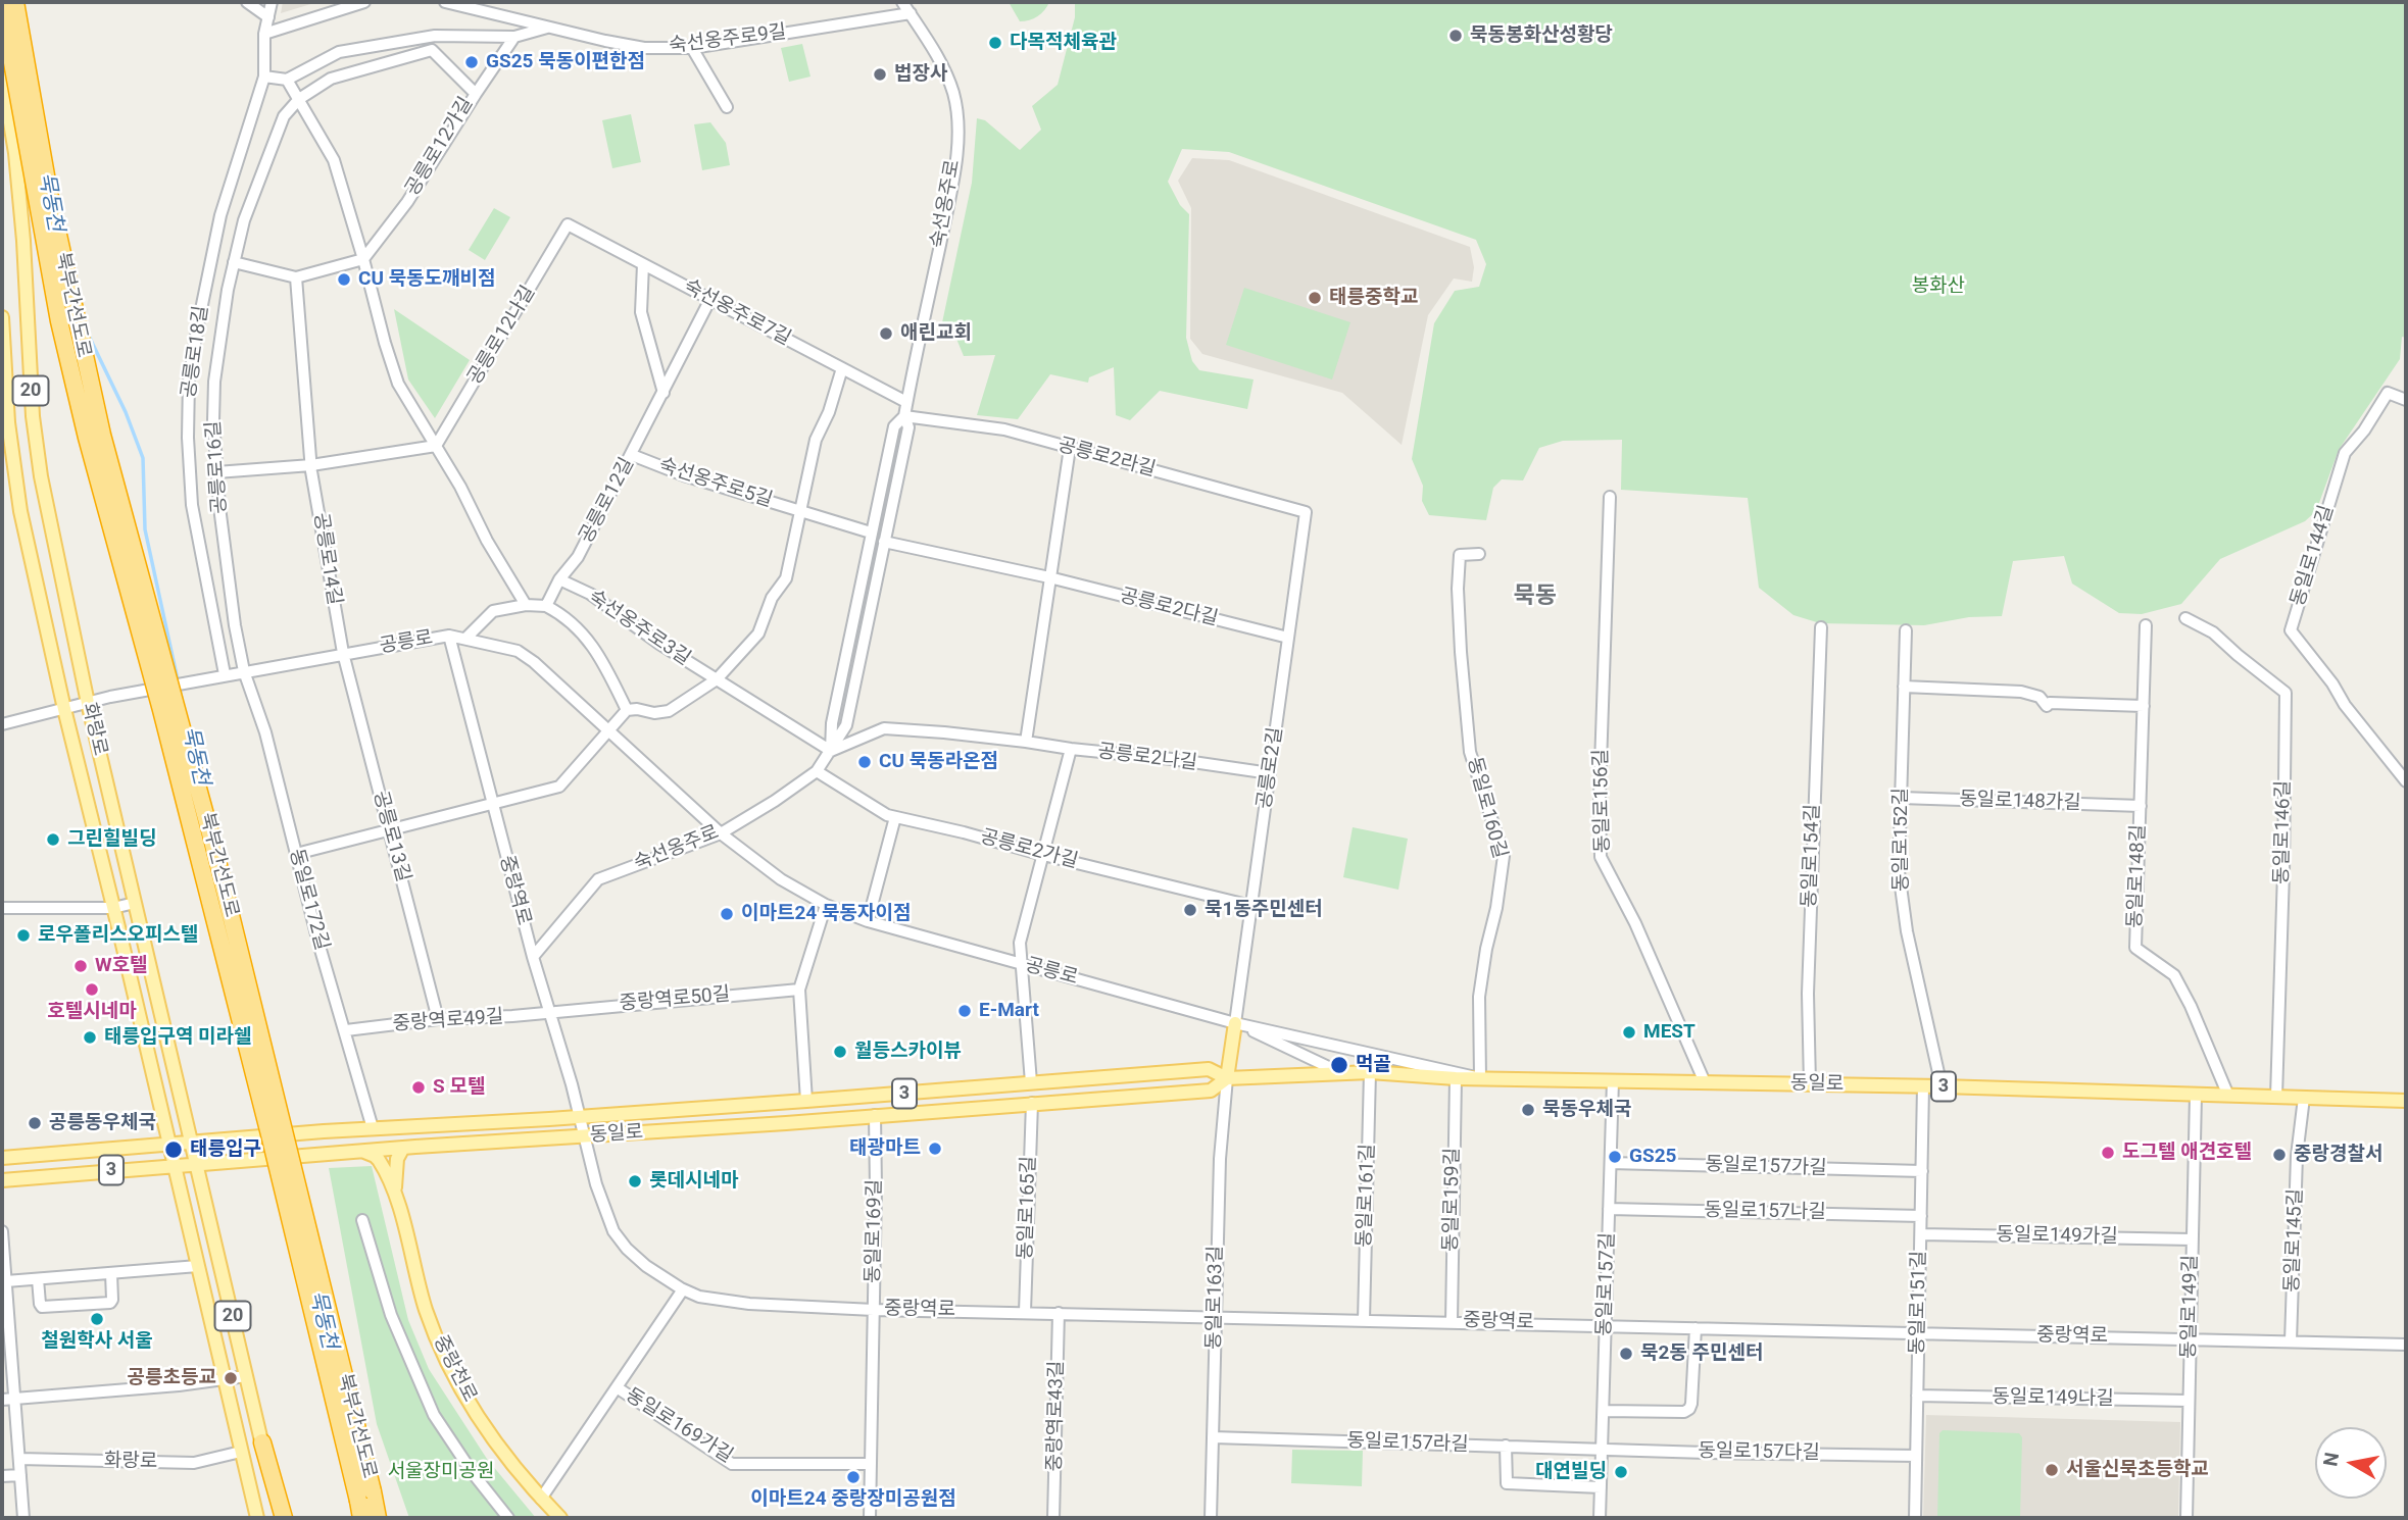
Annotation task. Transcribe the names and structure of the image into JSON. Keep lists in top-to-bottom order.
{
  "streets": {
    "highway": ["북부간선도로"],
    "main road": [
      "20",
      "화랑로",
      "동일로",
      "3",
      "중랑천로"
    ],
    "street": [
      "숙선옹주로9길",
      "공릉로12가길",
      "숙선옹주로",
      "숙선옹주로7길",
      "공릉로12나길",
      "공릉로18길",
      "공릉로2라길",
      "공릉로16길",
      "숙선옹주로5길",
      "공릉로12길",
      "동일로144길",
      "공릉로14길",
      "공릉로2다길",
      "숙선옹주로3길",
      "공릉로",
      "공릉로2나길",
      "공릉로2길",
      "동일로156길",
      "동일로148가길",
      "동일로160길",
      "동일로146길",
      "공릉로13길",
      "동일로152길",
      "공릉로2가길",
      "동일로154길",
      "동일로148길",
      "중랑역로",
      "동일로172길",
      "중랑역로50길",
      "중랑역로49길",
      "동일로157가길",
      "동일로161길",
      "동일로159길",
      "동일로165길",
      "동일로157나길",
      "동일로169길",
      "동일로149가길",
      "동일로145길",
      "동일로157길",
      "동일로163길",
      "동일로151길",
      "동일로149길",
      "동일로149나길",
      "중랑역로43길",
      "동일로169가길",
      "동일로157라길",
      "동일로157다길"
    ]
  },
  "crossings": [
    ["숙선옹주로9길", "숙선옹주로"],
    ["공릉로12가길", "공릉로16길"],
    ["숙선옹주로", "숙선옹주로7길"],
    ["숙선옹주로", "공릉로2라길"],
    ["숙선옹주로", "숙선옹주로5길"],
    ["숙선옹주로", "공릉로2다길"],
    ["숙선옹주로", "숙선옹주로3길"],
    ["숙선옹주로", "공릉로"],
    ["숙선옹주로", "공릉로2나길"],
    ["숙선옹주로", "공릉로2가길"],
    ["숙선옹주로", "중랑역로"],
    ["숙선옹주로7길", "공릉로12나길"],
    ["숙선옹주로7길", "숙선옹주로5길"],
    ["숙선옹주로7길", "공릉로12길"],
    ["공릉로18길", "공릉로"],
    ["공릉로2라길", "공릉로2길"],
    ["공릉로16길", "공릉로"],
    ["공릉로16길", "동일로172길"],
    ["숙선옹주로5길", "공릉로12길"],
    ["공릉로12길", "숙선옹주로3길"],
    ["공릉로14길", "공릉로"],
    ["공릉로14길", "공릉로13길"],
    ["공릉로2다길", "공릉로2길"],
    ["숙선옹주로3길", "공릉로2나길"],
    ["공릉로", "화랑로"],
    ["공릉로", "공릉로2길"],
    ["공릉로", "동일로160길"],
    ["공릉로", "공릉로13길"],
    ["공릉로", "중랑역로"],
    ["공릉로", "동일로172길"],
    ["공릉로", "동일로"],
    ["화랑로", "동일로"],
    ["공릉로2나길", "공릉로2길"],
    ["공릉로2길", "공릉로2가길"],
    ["동일로156길", "동일로"],
    ["동일로148가길", "동일로152길"],
    ["동일로148가길", "동일로148길"],
    ["동일로160길", "동일로"],
    ["동일로146길", "동일로"],
    ["공릉로13길", "중랑역로49길"],
    ["동일로152길", "동일로"],
    ["동일로154길", "동일로"],
    ["동일로148길", "동일로"],
    ["중랑역로", "중랑역로50길"],
    ["중랑역로", "중랑역로49길"],
    ["중랑역로", "동일로"],
    ["중랑역로", "동일로161길"],
    ["중랑역로", "동일로159길"],
    ["중랑역로", "동일로165길"],
    ["중랑역로", "동일로169길"],
    ["중랑역로", "동일로145길"],
    ["중랑역로", "동일로157길"],
    ["중랑역로", "동일로163길"],
    ["중랑역로", "동일로151길"],
    ["중랑역로", "동일로149길"],
    ["중랑역로", "중랑역로43길"],
    ["동일로172길", "중랑역로49길"],
    ["동일로172길", "동일로"],
    ["중랑역로50길", "중랑역로49길"],
    ["동일로", "동일로161길"],
    ["동일로", "동일로159길"],
    ["동일로", "동일로165길"],
    ["동일로", "동일로169길"],
    ["동일로", "동일로145길"],
    ["동일로", "동일로157길"],
    ["동일로", "동일로163길"],
    ["동일로", "동일로151길"],
    ["동일로", "동일로149길"],
    ["동일로157가길", "동일로157길"],
    ["동일로157가길", "동일로151길"],
    ["동일로157나길", "동일로157길"],
    ["동일로157나길", "동일로151길"],
    ["동일로169길", "동일로169가길"],
    ["동일로149가길", "동일로151길"],
    ["동일로149가길", "동일로149길"],
    ["동일로157길", "동일로157라길"],
    ["동일로157길", "동일로157다길"],
    ["동일로163길", "동일로157라길"],
    ["동일로151길", "동일로149나길"],
    ["동일로151길", "동일로157다길"],
    ["동일로149길", "동일로149나길"],
    ["동일로157라길", "동일로157다길"]
  ],
  "districts": ["묵동"],
  "water": ["묵동천"],
  "parks": ["봉화산", "서울장미공원"],
  "places": [
    "묵동봉화산성황당",
    "다목적체육관",
    "GS25 묵동이편한점",
    "법장사",
    "CU 묵동도깨비점",
    "태릉중학교",
    "애린교회",
    "CU 묵동라온점",
    "그린힐빌딩",
    "묵1동주민센터",
    "이마트24 묵동자이점",
    "로우폴리스오피스텔",
    "W호텔",
    "호텔시네마",
    "E-Mart",
    "MEST",
    "태릉입구역 미라쉘",
    "월등스카이뷰",
    "먹골",
    "S 모텔",
    "묵동우체국",
    "공릉동우체국",
    "태광마트",
    "태릉입구",
    "도그텔 애견호텔",
    "중랑경찰서",
    "GS25",
    "롯데시네마",
    "철원학사 서울",
    "묵2동 주민센터",
    "공릉초등교",
    "서울신묵초등학교",
    "대연빌딩",
    "이마트24 중랑장미공원점"
  ],
  "north": "left"
}
